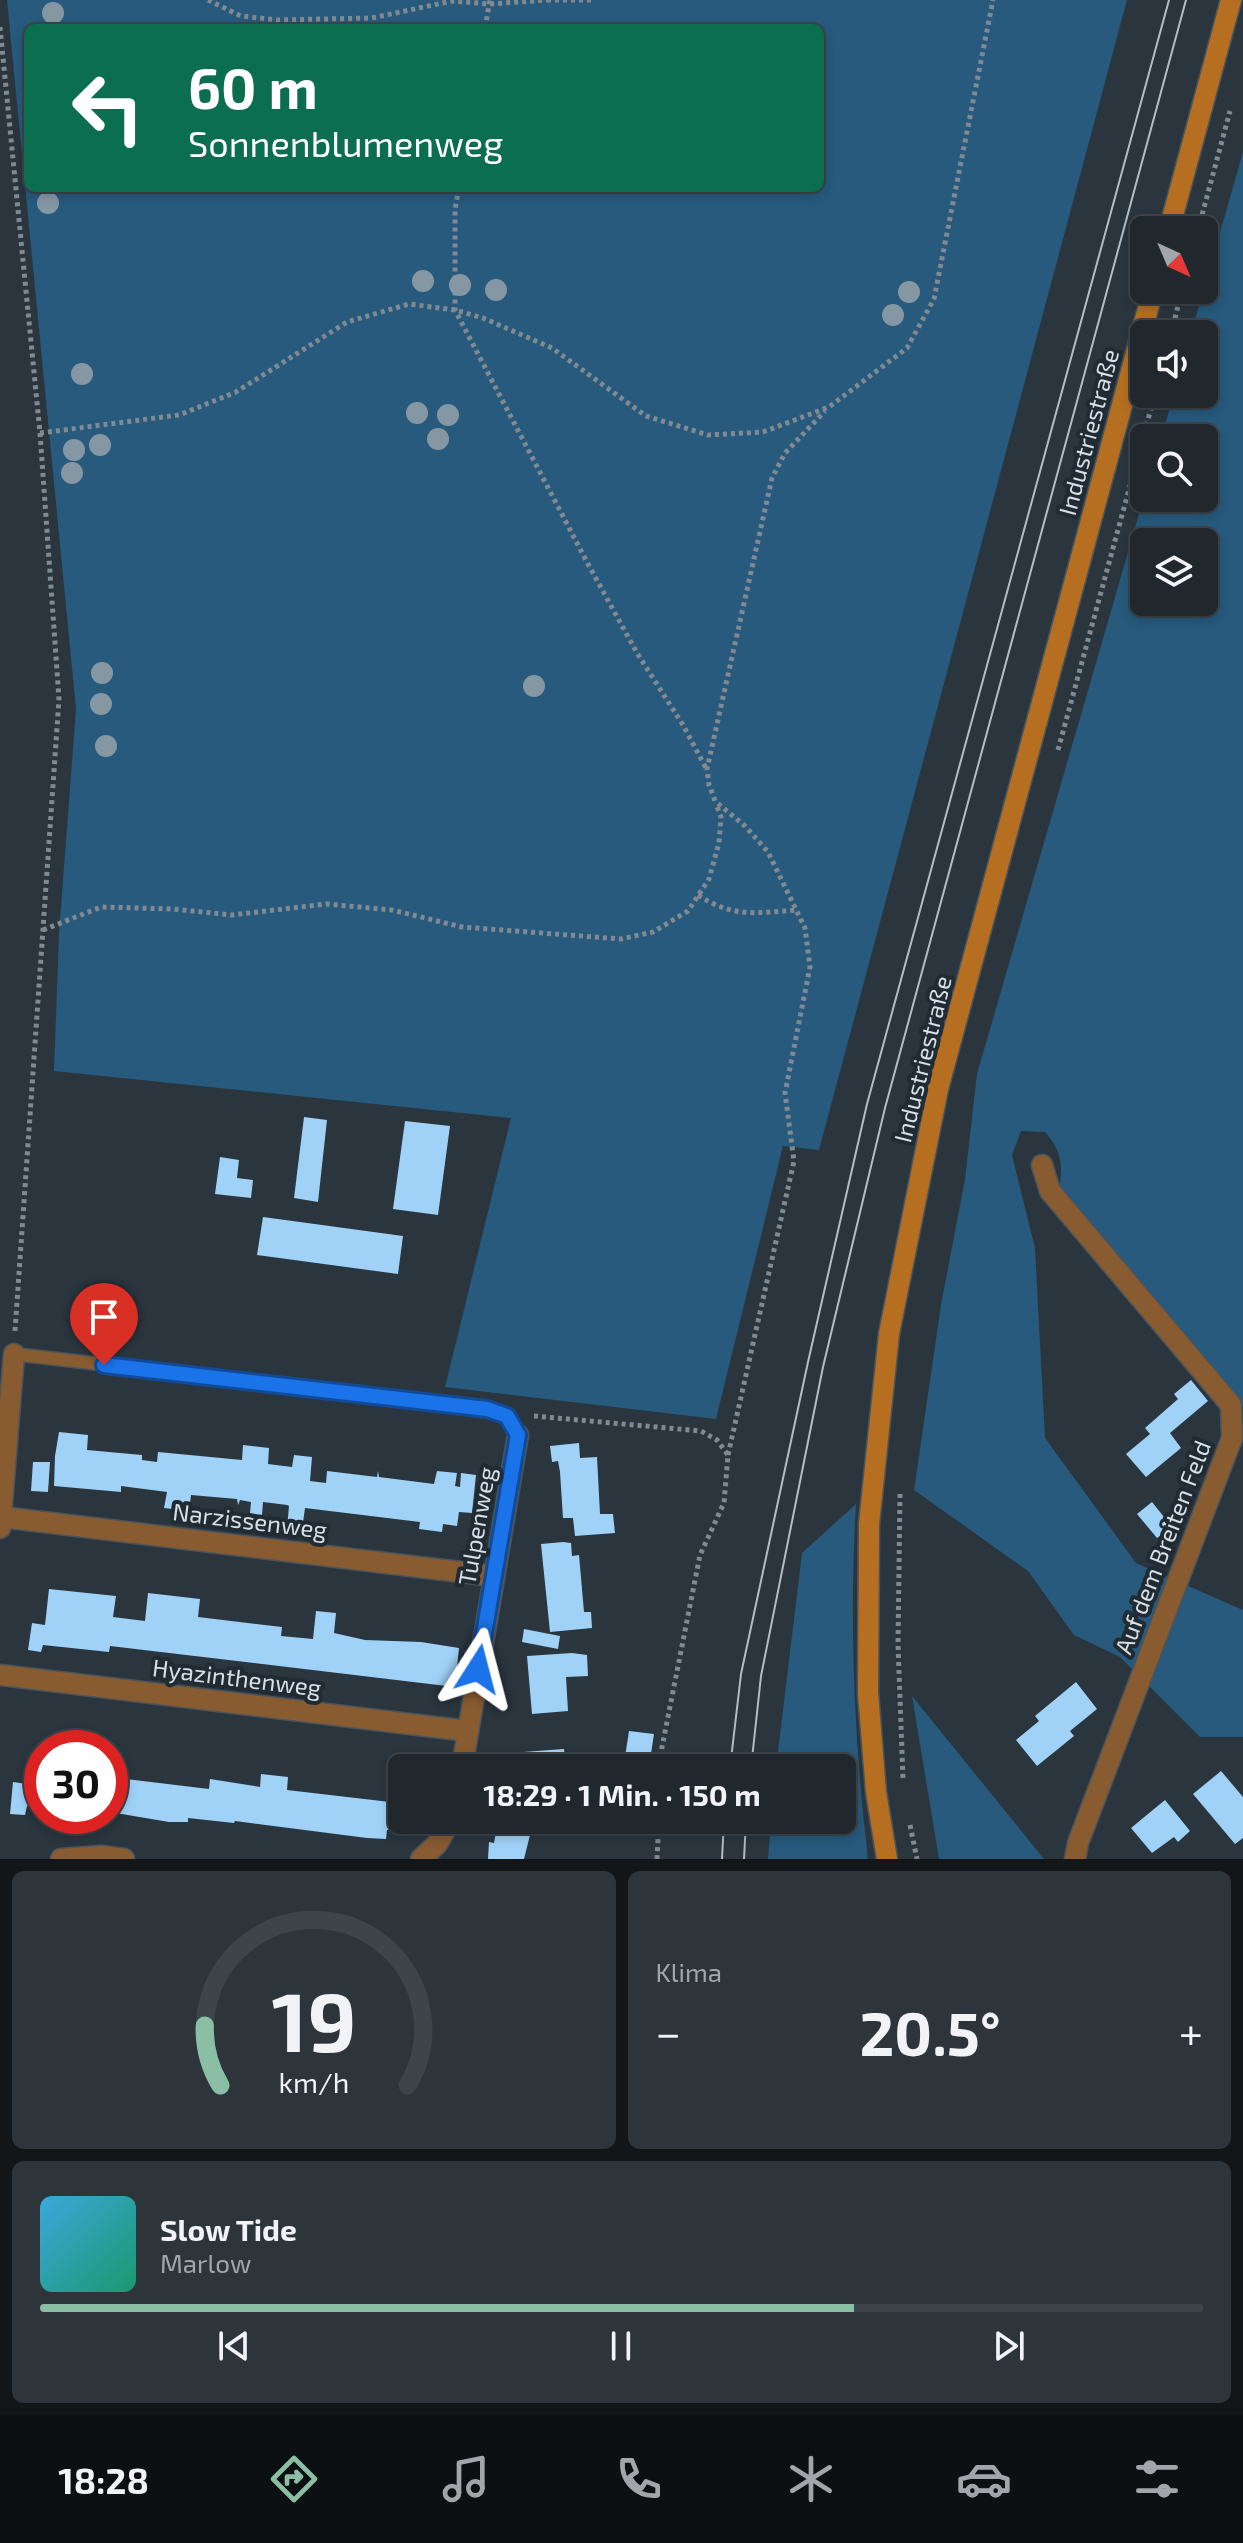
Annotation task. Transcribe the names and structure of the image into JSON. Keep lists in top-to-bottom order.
{
  "streets": {
    "main road": ["Industriestraße"],
    "street": [
      "Narzissenweg",
      "Tulpenweg",
      "Auf dem Breiten Feld",
      "Hyazinthenweg"
    ]
  },
  "crossings": [
    ["Narzissenweg", "Tulpenweg"],
    ["Tulpenweg", "Hyazinthenweg"]
  ],
  "north": "bottom right",
  "page": {
    "turn": ["60 m", "Sonnenblumenweg"],
    "limit": "30",
    "trip": "18:29 · 1 Min. · 150 m",
    "tile": "Klima",
    "heat": ["−", "20.5°", "+"],
    "song": ["Slow Tide", "Marlow"],
    "tabs": "18:28",
    "gauge": ["19", "km/h"]
  }
}
